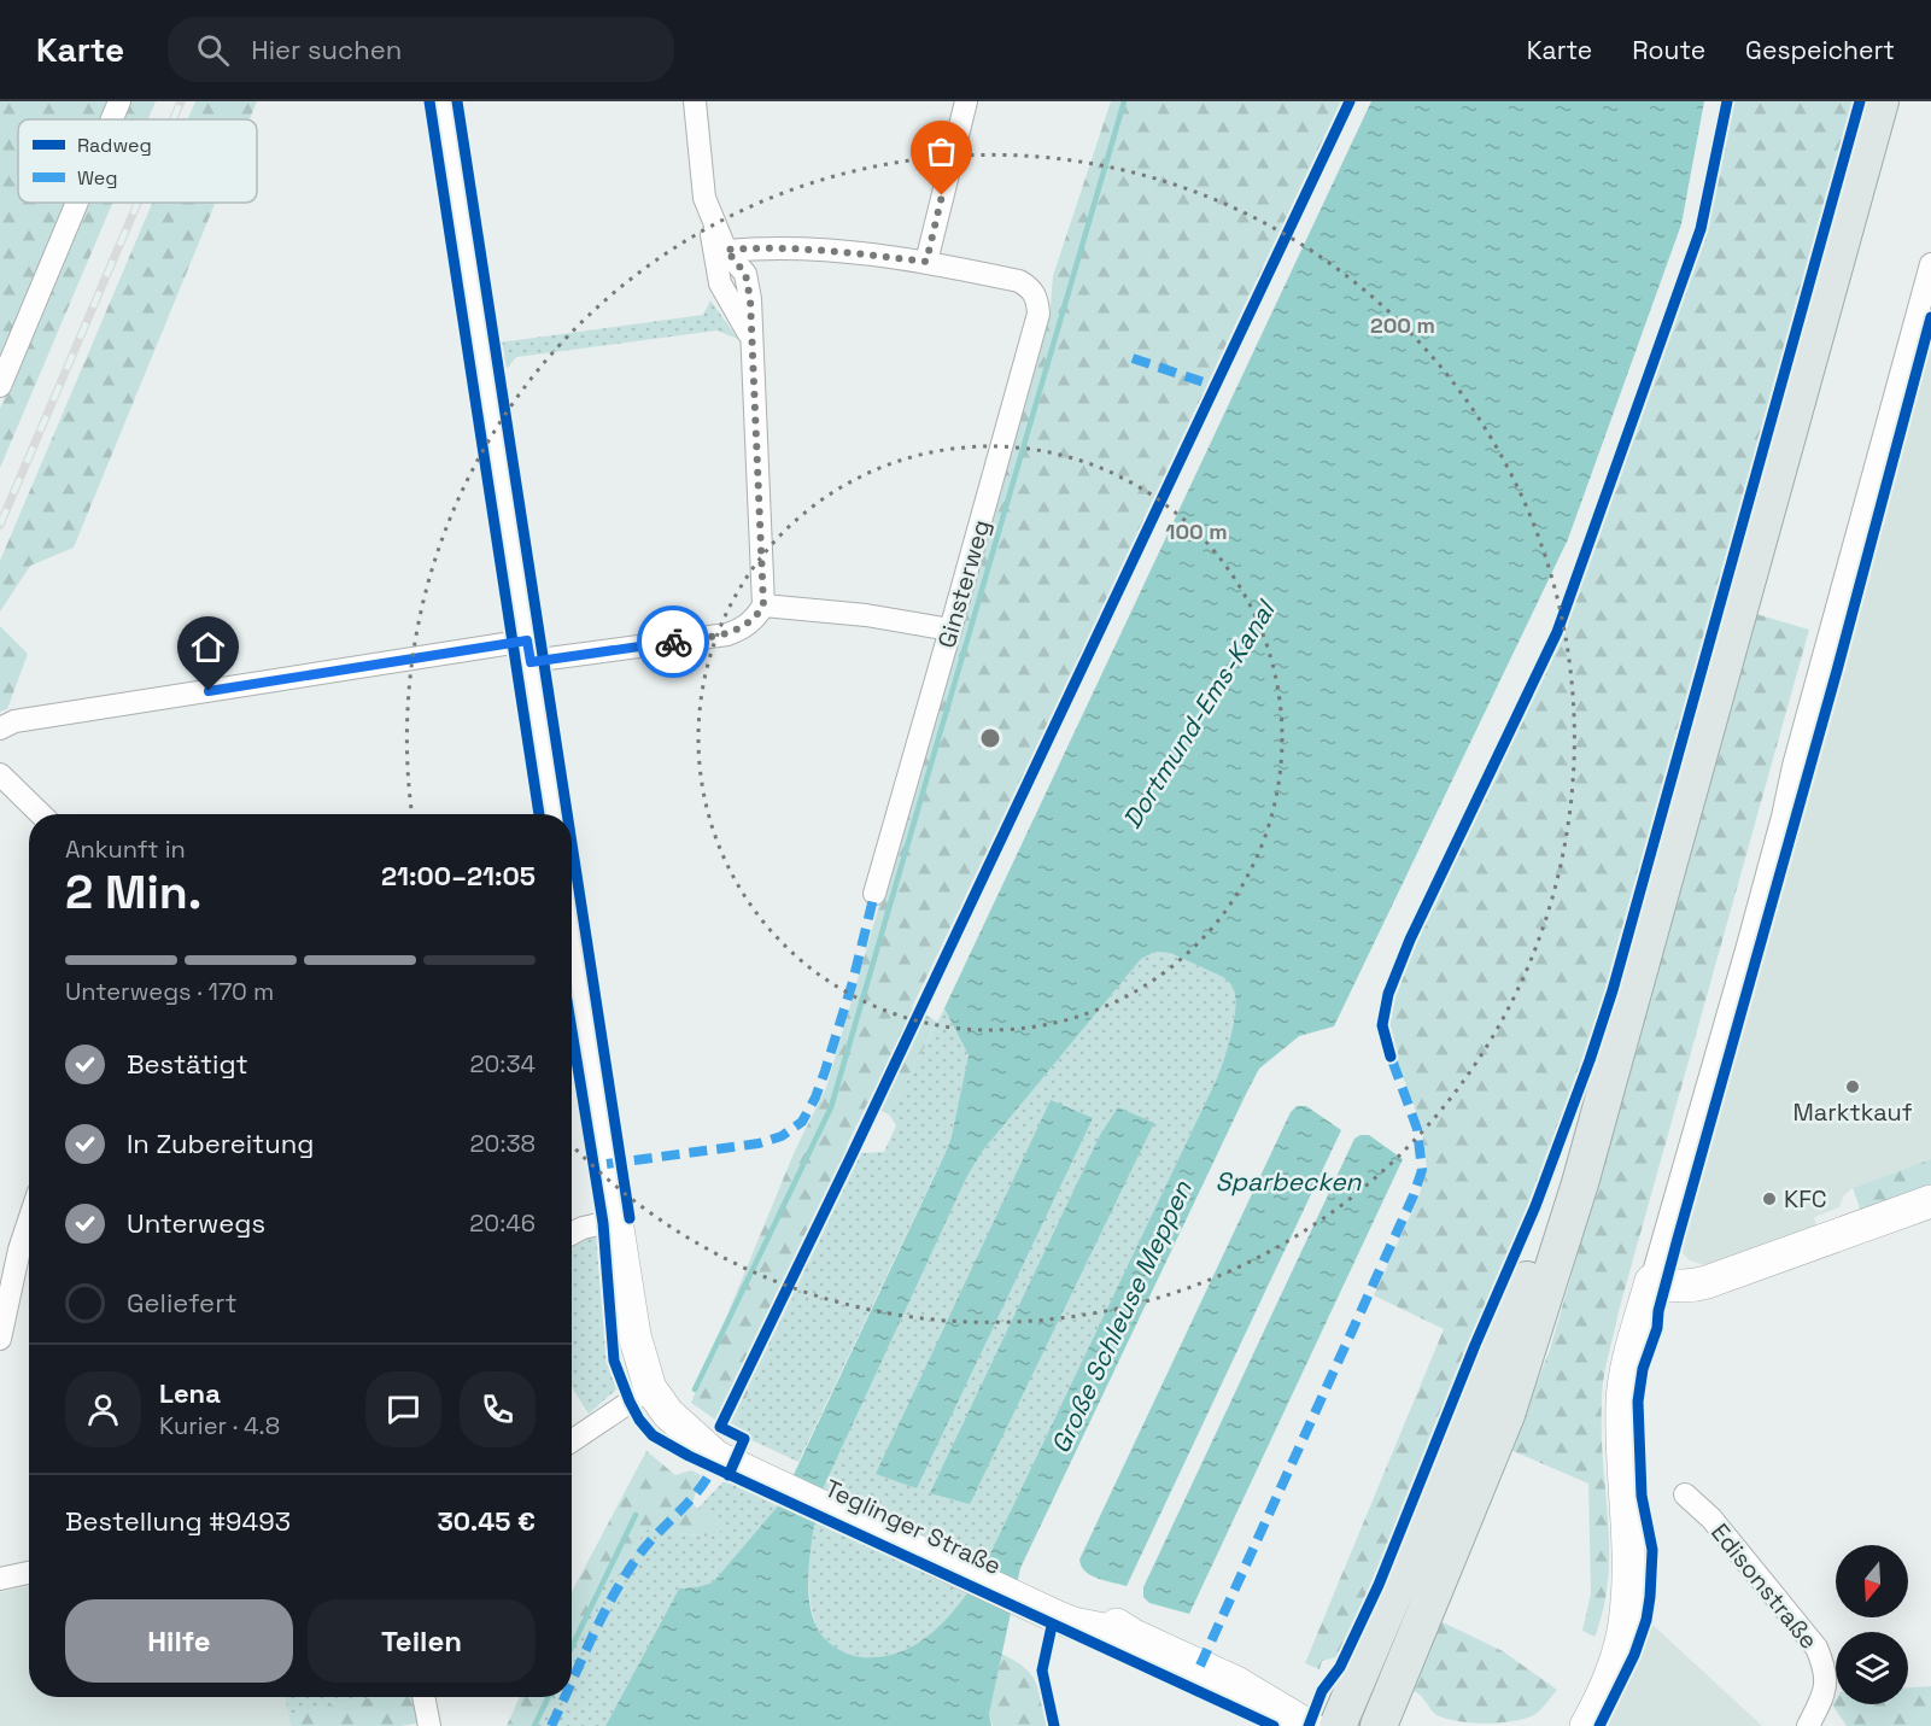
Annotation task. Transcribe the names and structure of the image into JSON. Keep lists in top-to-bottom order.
{
  "streets": {
    "street": ["Ginsterweg", "Teglinger Straße", "Edisonstraße"]
  },
  "water": ["Dortmund-Ems-Kanal", "Sparbecken", "Große Schleuse Meppen"],
  "places": ["Marktkauf", "KFC"],
  "legend": ["Radweg", "Weg"],
  "north": "bottom",
  "page": {
    "header": "Karte",
    "search": "Hier suchen",
    "nav": ["Karte", "Route", "Gespeichert"],
    "heading": ["2 Min.", "Ankunft in", "21:00–21:05"],
    "panel": [
      "Lena",
      "Kurier · 4.8",
      "Bestellung #9493",
      "30.45 €"
    ],
    "bar": "Unterwegs · 170 m",
    "list": [
      ["Bestätigt", "20:34"],
      ["In Zubereitung", "20:38"],
      ["Unterwegs", "20:46"],
      "Geliefert"
    ],
    "buttons": ["Hilfe", "Teilen"]
  },
  "rings": ["200 m", "100 m"]
}
